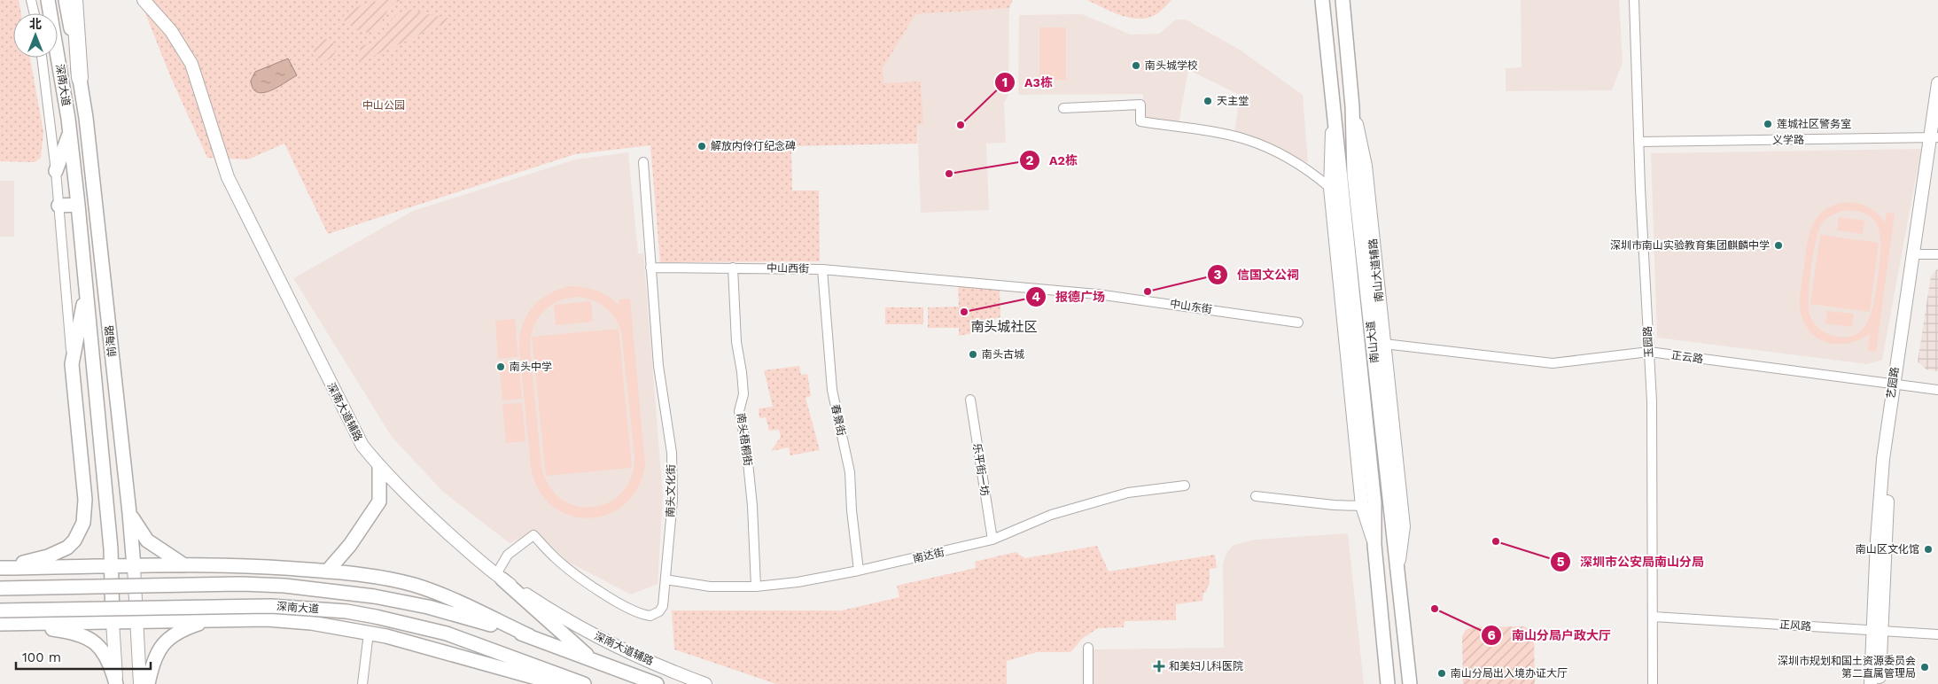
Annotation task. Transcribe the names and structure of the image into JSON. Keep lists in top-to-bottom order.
{
  "streets": {
    "main road": ["深南大道", "前海路", "南山大道"],
    "street": [
      "义学路",
      "中山西街",
      "南山大道辅路",
      "中山东街",
      "玉园路",
      "正云路",
      "艺园路",
      "深南大道辅路",
      "春景街",
      "南头梧桐街",
      "乐平街一坊",
      "南头文化街",
      "南达街",
      "正风路"
    ]
  },
  "crossings": [
    ["深南大道", "前海路"],
    ["义学路", "玉园路"],
    ["义学路", "艺园路"],
    ["中山西街", "中山东街"],
    ["中山西街", "春景街"],
    ["中山西街", "南头梧桐街"],
    ["中山西街", "南头文化街"],
    ["南山大道辅路", "南山大道"],
    ["南山大道辅路", "正云路"],
    ["玉园路", "正云路"],
    ["玉园路", "正风路"],
    ["正云路", "艺园路"],
    ["艺园路", "正风路"],
    ["深南大道辅路", "南头文化街"],
    ["春景街", "南达街"],
    ["南头梧桐街", "南达街"],
    ["乐平街一坊", "南达街"],
    ["南头文化街", "南达街"]
  ],
  "districts": ["南头城社区"],
  "parks": ["中山公园"],
  "places": {
    "other": [
      "南头城学校",
      "天主堂",
      "莲城社区警务室",
      "A3栋",
      "解放内伶仃纪念碑",
      "A2栋",
      "深圳市南山实验教育集团麒麟中学",
      "信国文公祠",
      "报德广场",
      "南头古城",
      "南头中学",
      "深圳市公安局南山分局",
      "南山区文化馆",
      "南山分局户政大厅",
      "深圳市规划和国土资源委员会 第二直属管理局",
      "南山分局出入境办证大厅"
    ],
    "health": ["和美妇儿科医院"]
  },
  "scale_bar": "100 m",
  "north": "top"
}
